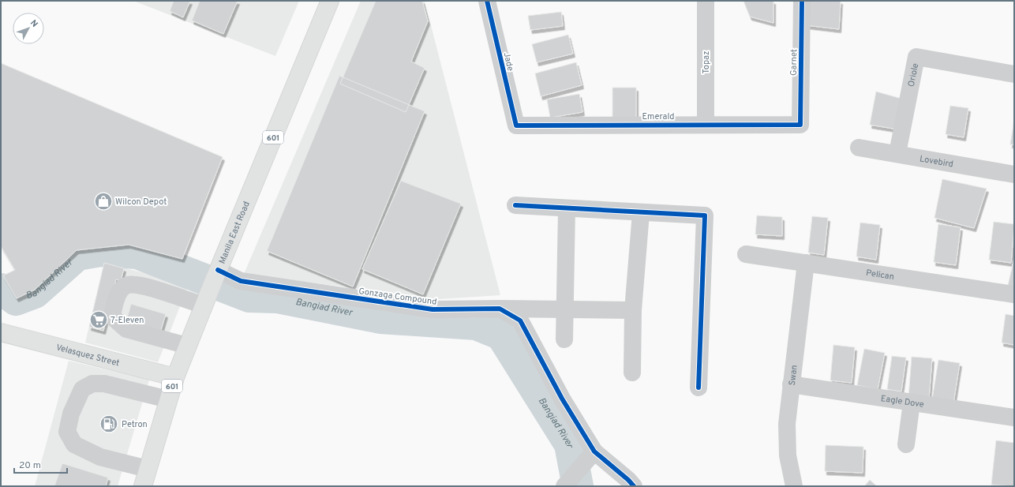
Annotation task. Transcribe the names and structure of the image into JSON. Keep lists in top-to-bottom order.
{
  "streets": {
    "main road": ["601", "Manila East Road", "Velasquez Street"],
    "street": [
      "Jade",
      "Topaz",
      "Garnet",
      "Oriole",
      "Emerald",
      "Lovebird",
      "Pelican",
      "Gonzaga Compound",
      "Swan",
      "Eagle Dove"
    ]
  },
  "crossings": [
    ["Jade", "Emerald"],
    ["Topaz", "Emerald"],
    ["Garnet", "Emerald"],
    ["Oriole", "Lovebird"],
    ["Manila East Road", "Gonzaga Compound"],
    ["Manila East Road", "Velasquez Street"],
    ["Pelican", "Swan"],
    ["Swan", "Eagle Dove"]
  ],
  "water": ["Bangiad River"],
  "places": {
    "shop": ["Wilcon Depot"],
    "supermarket": ["7-Eleven"],
    "fuel station": ["Petron"]
  },
  "scale_bar": "20 m",
  "north": "top right"
}
